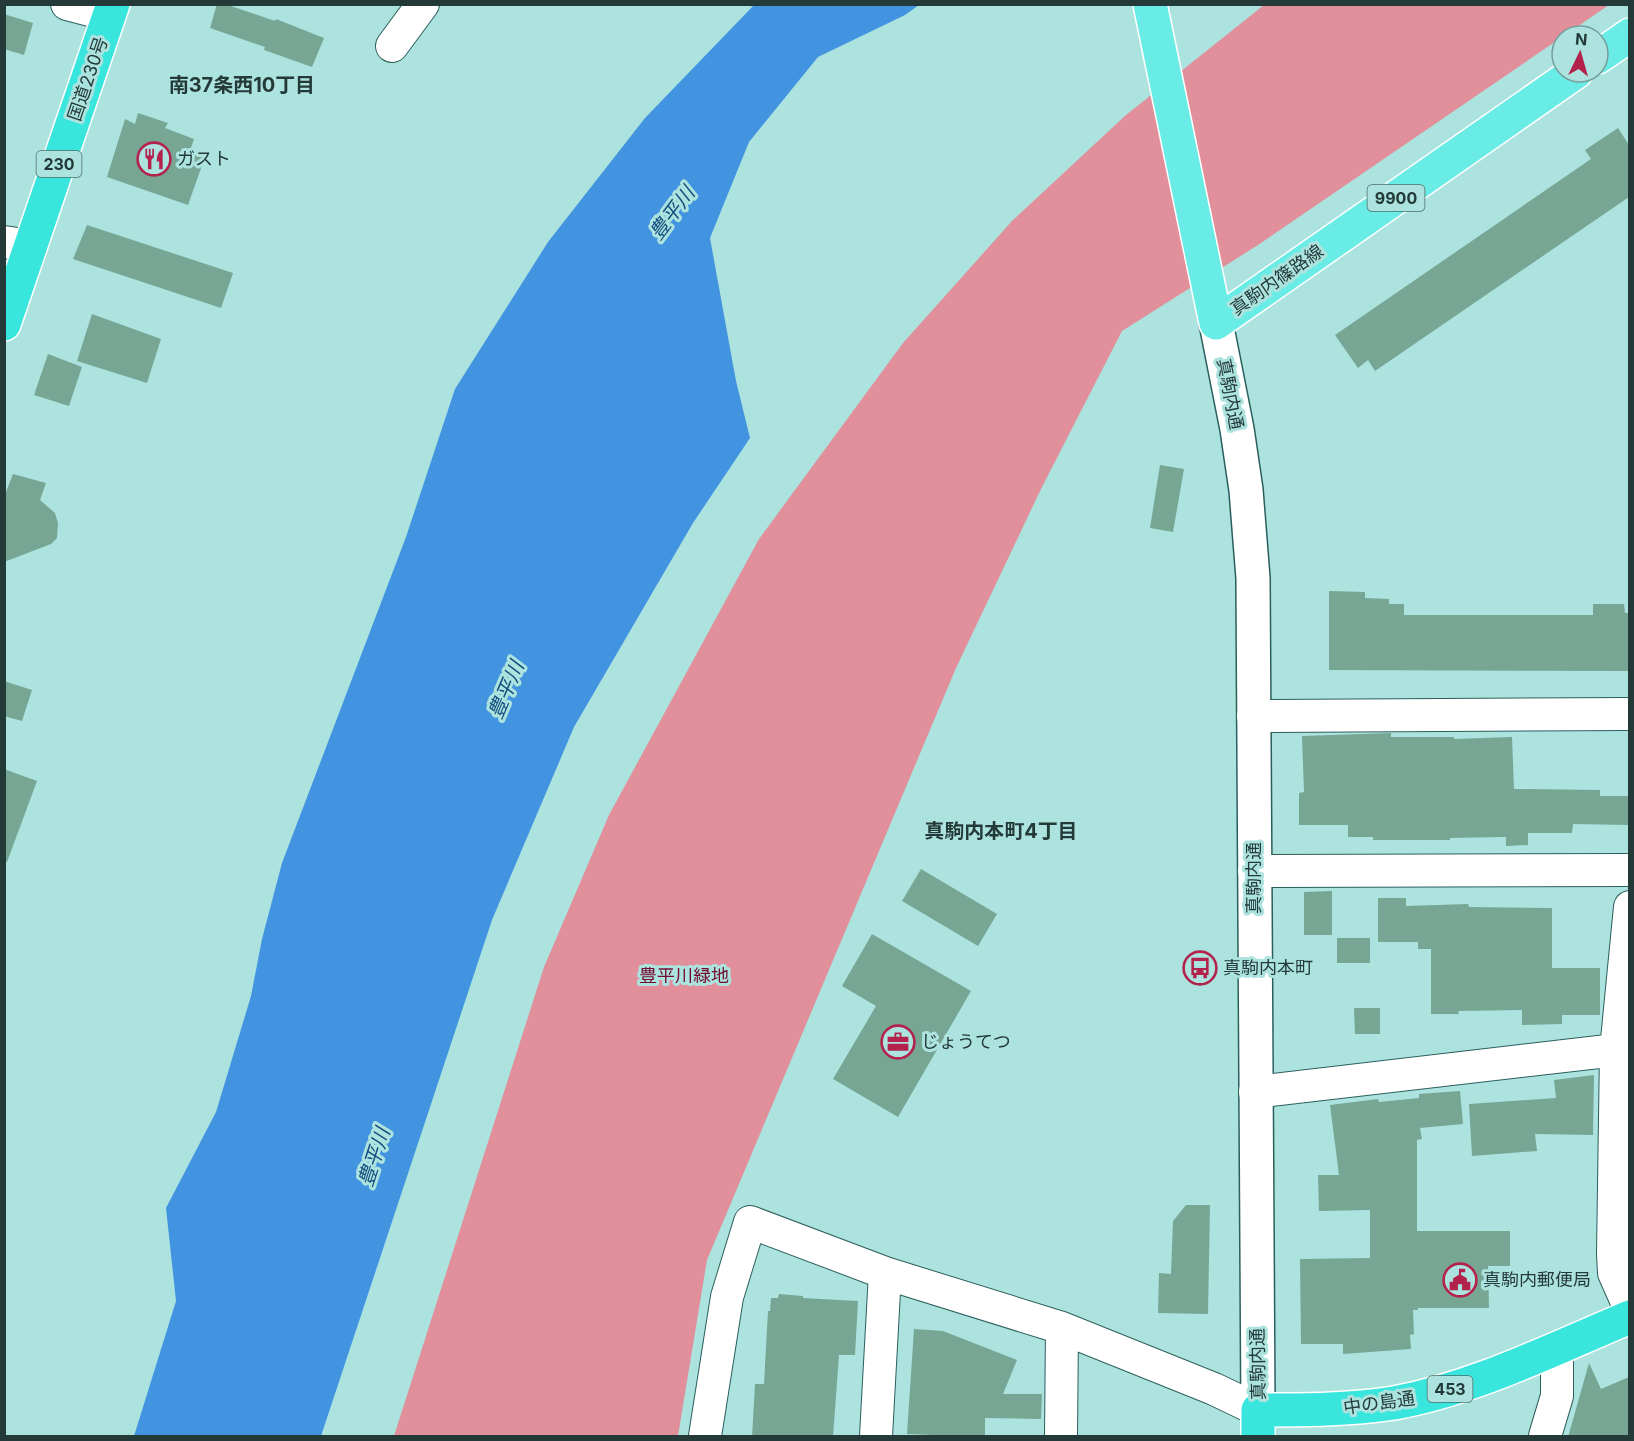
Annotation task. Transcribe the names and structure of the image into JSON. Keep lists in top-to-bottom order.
{
  "streets": {
    "highway": [
      "国道230号",
      "230",
      "453",
      "中の島通"
    ],
    "main road": ["9900", "真駒内篠路線"],
    "street": ["真駒内通"]
  },
  "crossings": [
    ["真駒内篠路線", "真駒内通"],
    ["真駒内通", "中の島通"]
  ],
  "districts": ["南37条西10丁目", "真駒内本町4丁目"],
  "water": ["豊平川"],
  "parks": ["豊平川緑地"],
  "places": {
    "restaurant": ["ガスト"],
    "bus stop": ["真駒内本町"],
    "office": ["じょうてつ"],
    "public building": ["真駒内郵便局"]
  },
  "north": "top"
}
